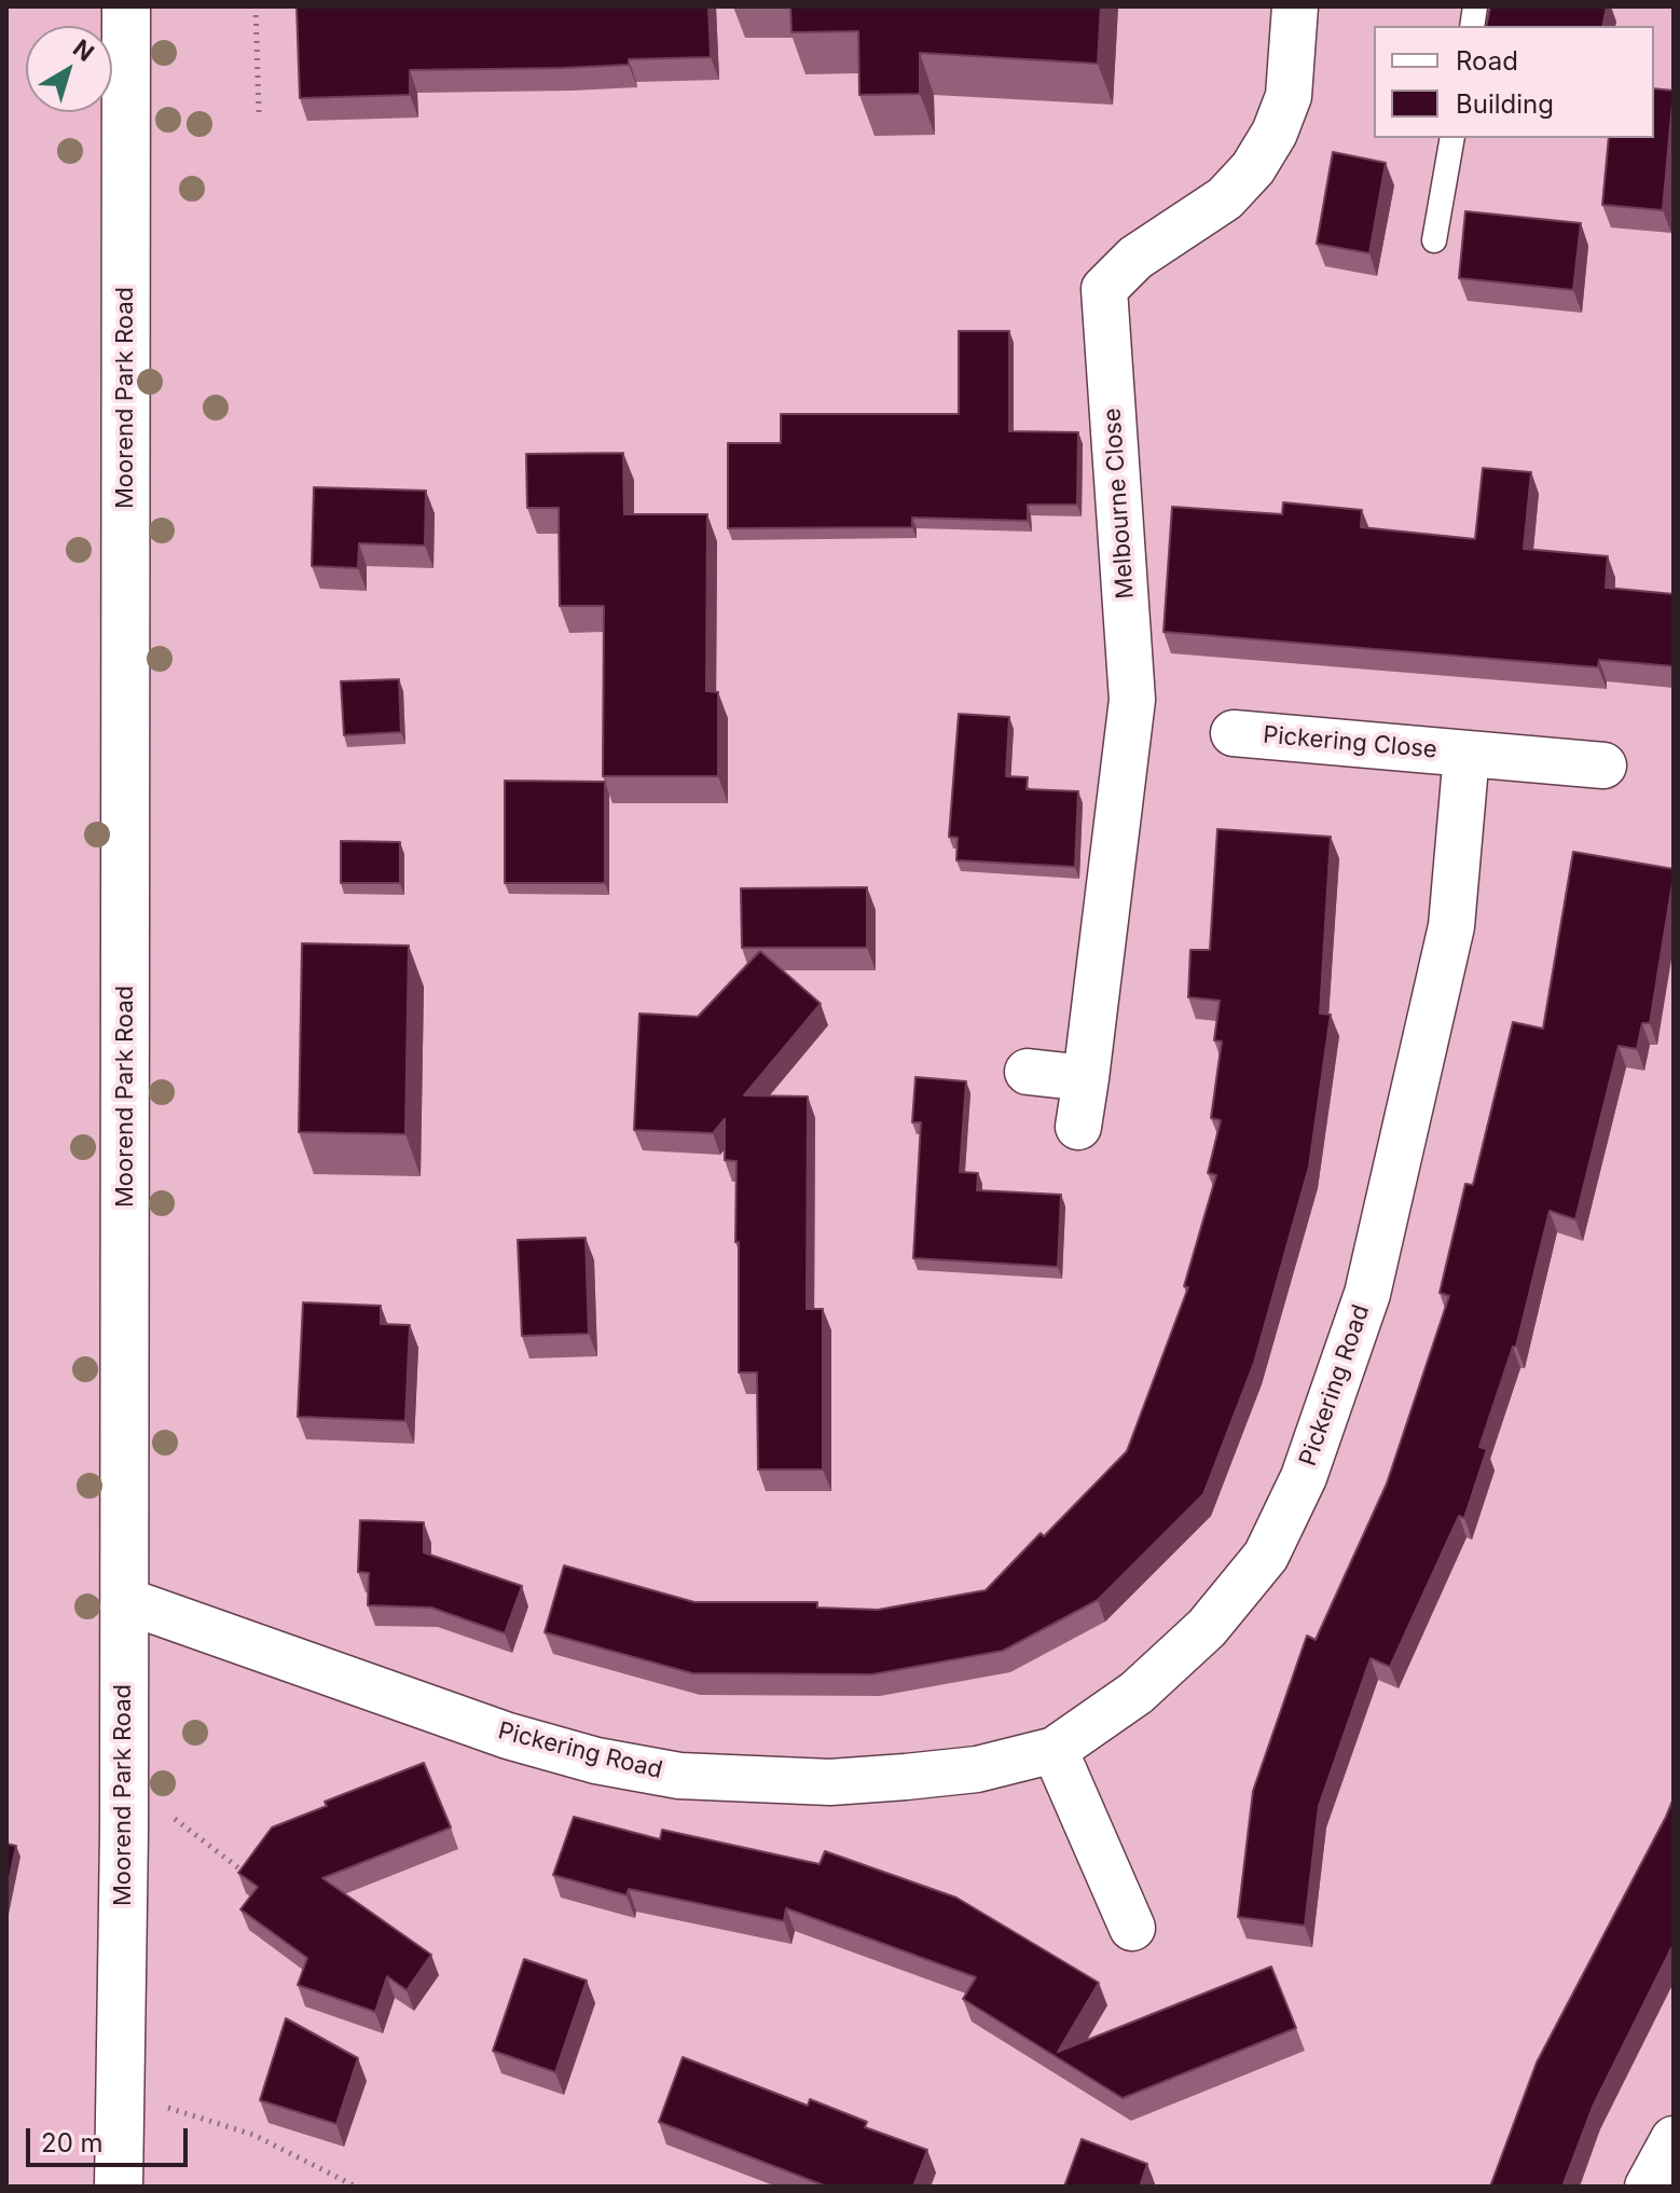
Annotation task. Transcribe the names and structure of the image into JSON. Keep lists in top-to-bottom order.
{
  "streets": {
    "street": [
      "Moorend Park Road",
      "Melbourne Close",
      "Pickering Close",
      "Pickering Road"
    ]
  },
  "crossings": [
    ["Moorend Park Road", "Pickering Road"],
    ["Pickering Close", "Pickering Road"]
  ],
  "legend": ["Road", "Building"],
  "scale_bar": "20 m",
  "north": "top right"
}
